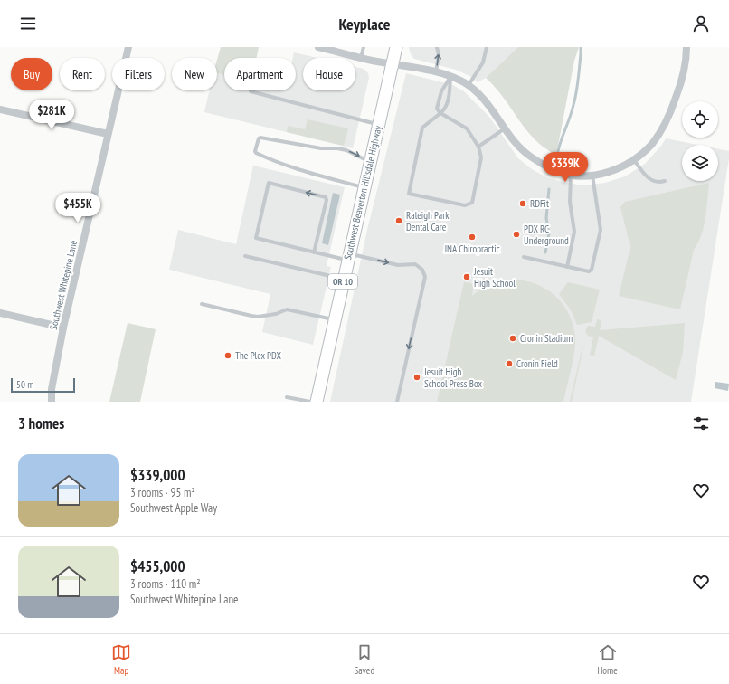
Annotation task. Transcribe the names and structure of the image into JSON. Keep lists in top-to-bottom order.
{
  "streets": {
    "main road": ["Southwest Beaverton Hillsdale Highway", "OR 10"],
    "street": ["Southwest Whitepine Lane"]
  },
  "places": [
    "RDFit",
    "Raleigh Park Dental Care",
    "PDX RC Underground",
    "JNA Chiropractic",
    "Jesuit High School",
    "Cronin Stadium",
    "The Plex PDX",
    "Cronin Field",
    "Jesuit High School Press Box"
  ],
  "scale_bar": "50 m",
  "page": {
    "header": "Keyplace",
    "chip": [
      "Buy",
      "Rent",
      "Filters",
      "New",
      "Apartment",
      "House"
    ],
    "price": ["$281K", "$339K", "$455K"],
    "scale": "50 m",
    "heading": "3 homes",
    "list": [
      {
        "name": "$339,000",
        "note": "3 rooms · 95 m² · Southwest Apple Way"
      },
      {
        "name": "$455,000",
        "note": "3 rooms · 110 m² · Southwest Whitepine Lane"
      }
    ],
    "tabs": ["Map", "Saved", "Home"]
  }
}
